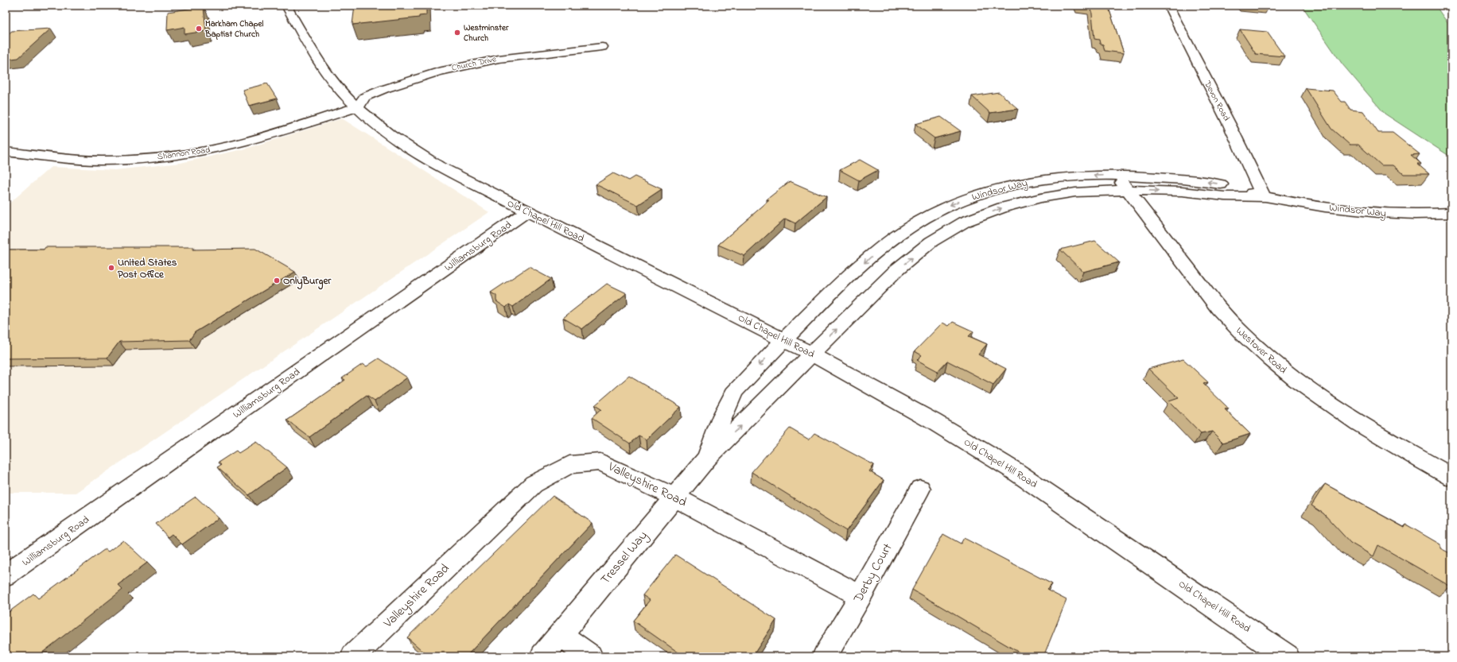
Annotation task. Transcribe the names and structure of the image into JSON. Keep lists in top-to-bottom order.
{
  "streets": {
    "street": [
      "Church Drive",
      "Devon Road",
      "Shannon Road",
      "Windsor Way",
      "Old Chapel Hill Road",
      "Williamsburg Road",
      "Westover Road",
      "Valleyshire Road",
      "Tressel Way",
      "Derby Court"
    ]
  },
  "crossings": [
    ["Church Drive", "Shannon Road"],
    ["Church Drive", "Old Chapel Hill Road"],
    ["Devon Road", "Windsor Way"],
    ["Shannon Road", "Old Chapel Hill Road"],
    ["Windsor Way", "Old Chapel Hill Road"],
    ["Windsor Way", "Westover Road"],
    ["Windsor Way", "Tressel Way"],
    ["Old Chapel Hill Road", "Williamsburg Road"],
    ["Old Chapel Hill Road", "Tressel Way"],
    ["Valleyshire Road", "Tressel Way"],
    ["Valleyshire Road", "Derby Court"]
  ],
  "places": [
    "Markham Chapel Baptist Church",
    "Westminster Church",
    "United States Post Office",
    "OnlyBurger"
  ]
}
